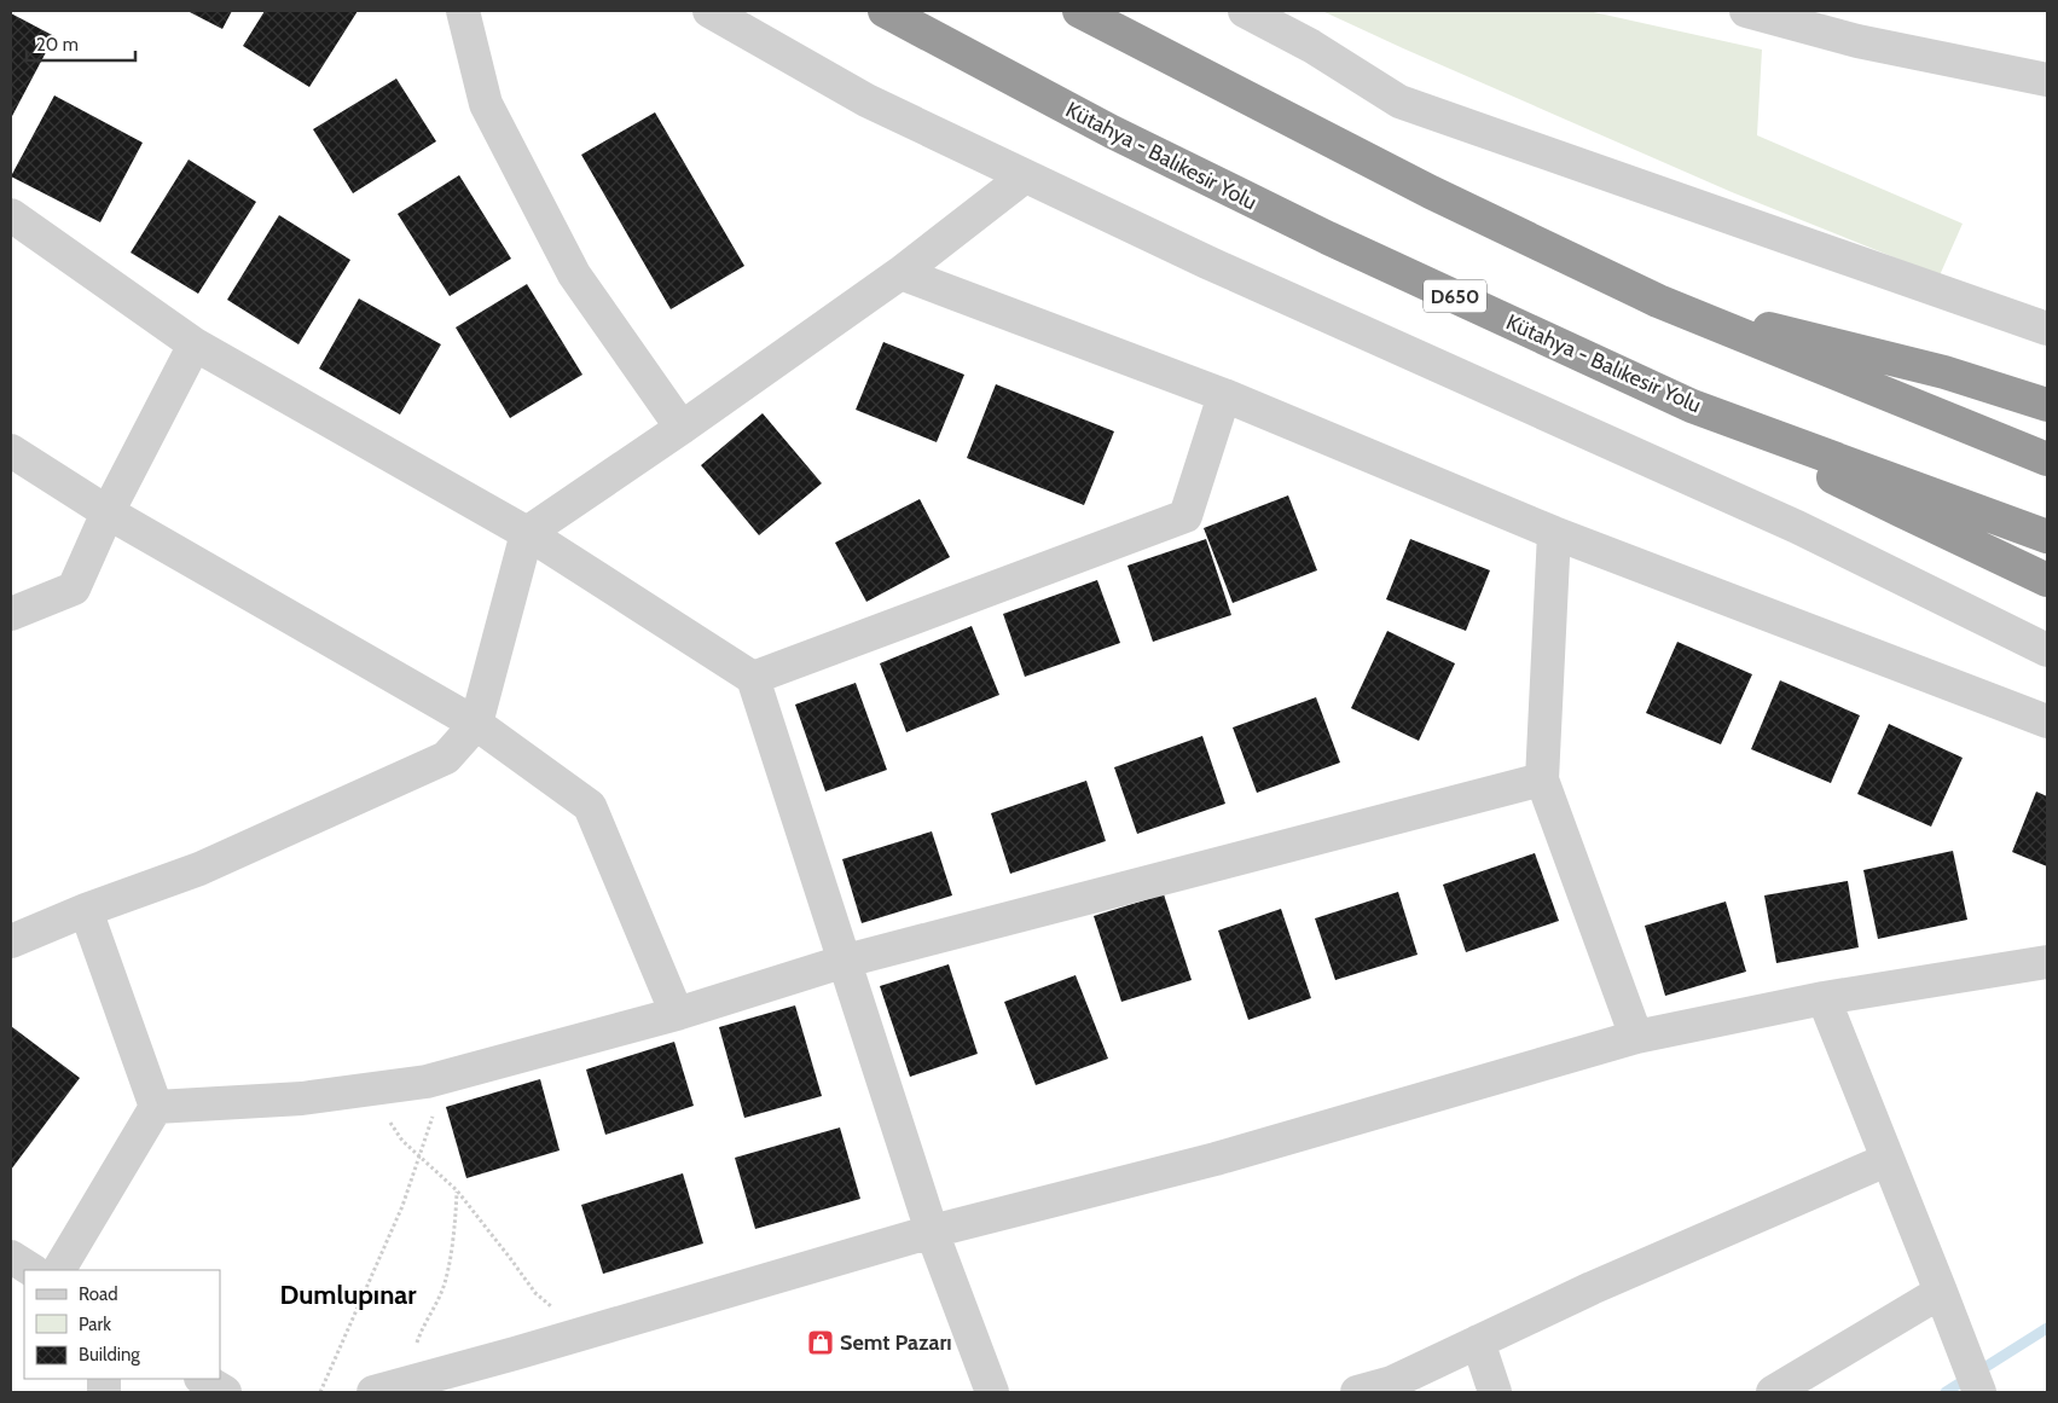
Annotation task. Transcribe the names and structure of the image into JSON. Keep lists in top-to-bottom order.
{
  "streets": {
    "highway": ["Kütahya - Balıkesir Yolu", "D650"]
  },
  "districts": ["Dumlupınar"],
  "places": {
    "shop": ["Semt Pazarı"]
  },
  "legend": ["Road", "Park", "Building"],
  "scale_bar": "20 m"
}
